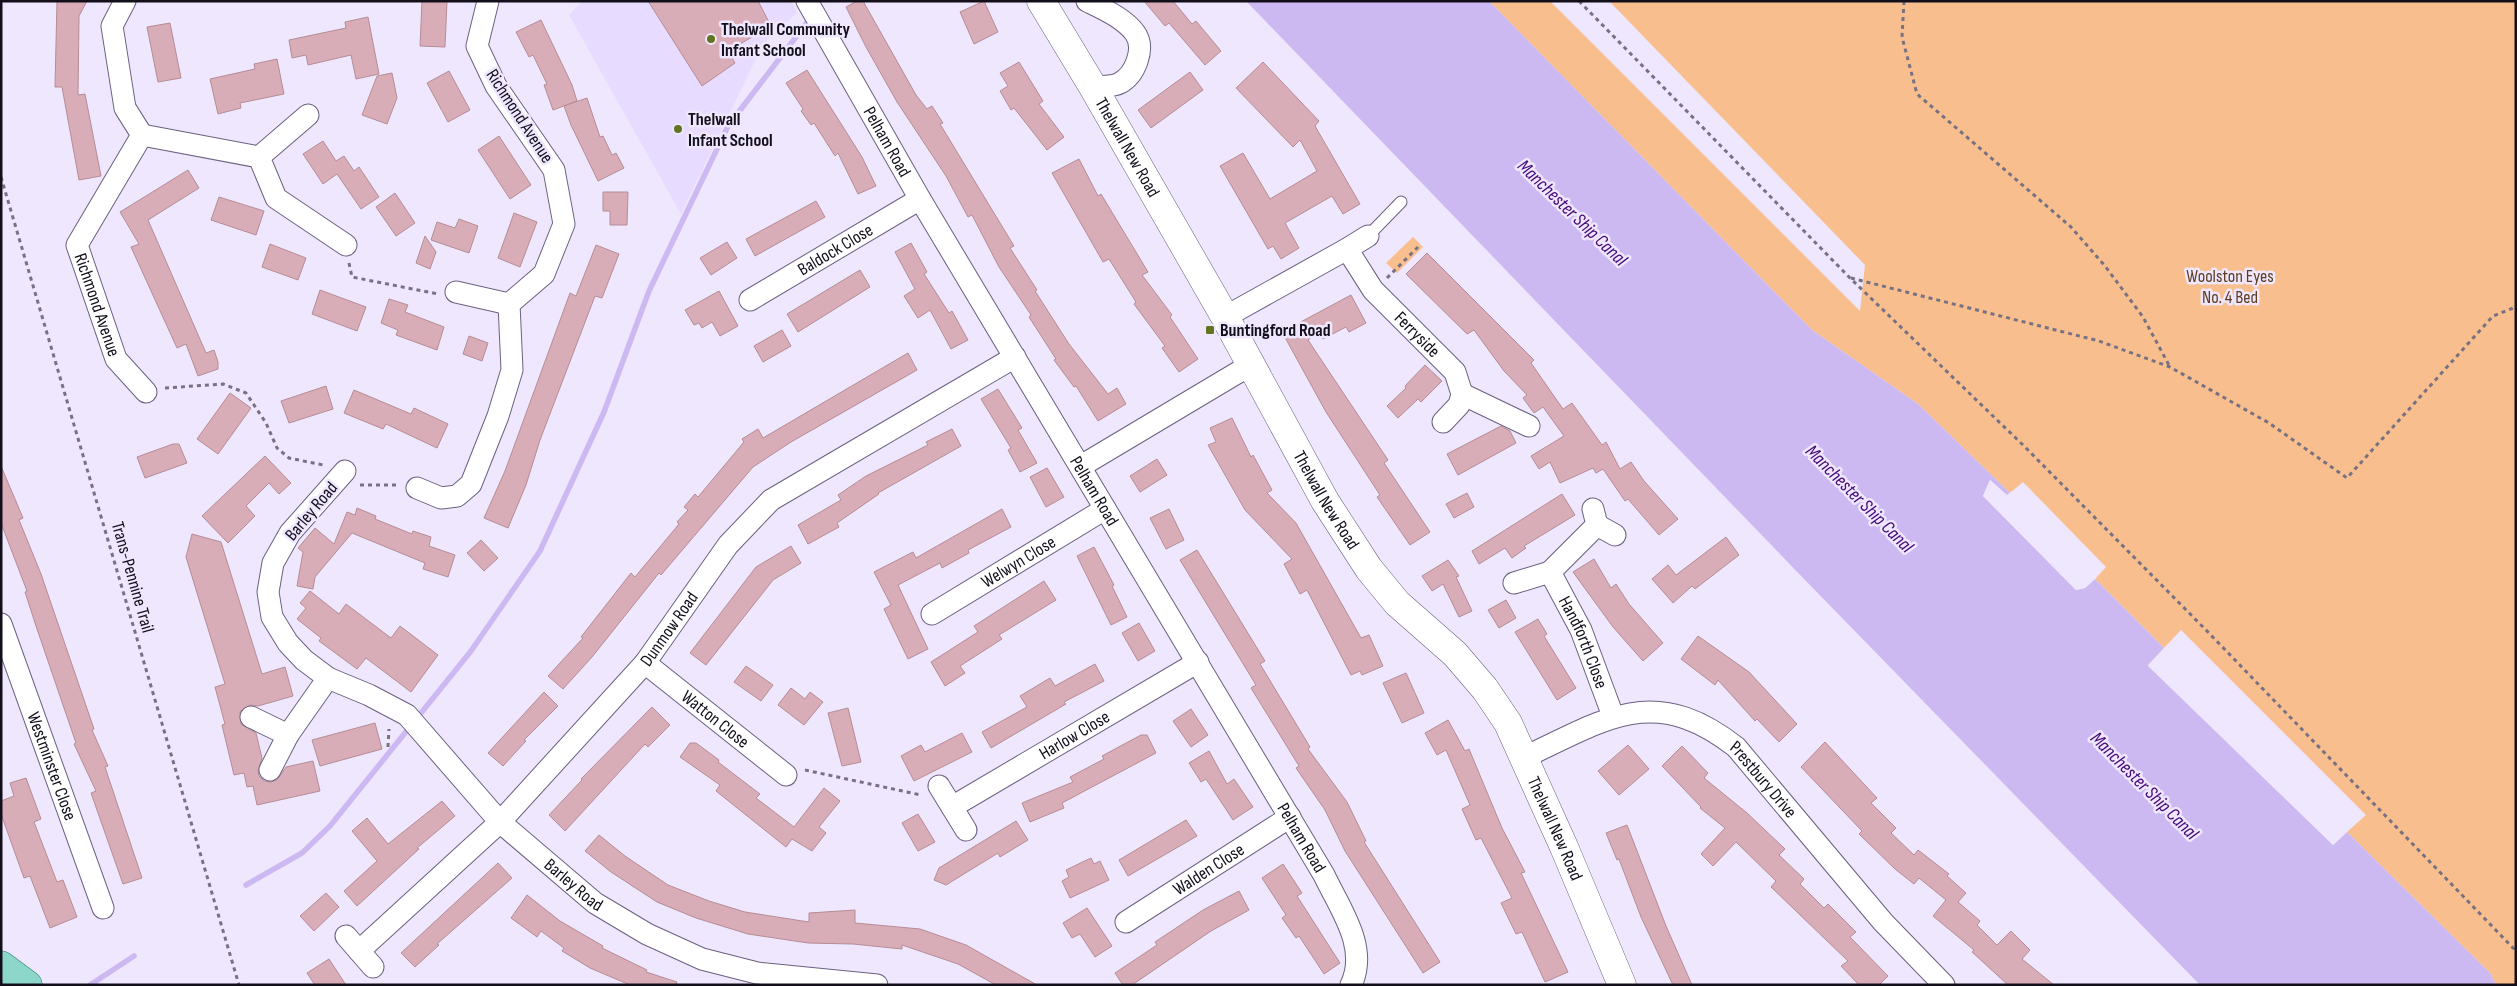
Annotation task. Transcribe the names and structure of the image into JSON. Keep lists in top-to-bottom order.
{
  "streets": {
    "main road": ["Thelwall New Road"],
    "street": [
      "Richmond Avenue",
      "Pelham Road",
      "Baldock Close",
      "Ferryside",
      "Barley Road",
      "Welwyn Close",
      "Dunmow Road",
      "Handforth Close",
      "Watton Close",
      "Harlow Close",
      "Westminster Close",
      "Prestbury Drive",
      "Walden Close"
    ],
    "path": ["Trans-Pennine Trail"]
  },
  "crossings": [
    ["Pelham Road", "Baldock Close"],
    ["Pelham Road", "Welwyn Close"],
    ["Pelham Road", "Dunmow Road"],
    ["Pelham Road", "Harlow Close"],
    ["Pelham Road", "Walden Close"],
    ["Thelwall New Road", "Prestbury Drive"],
    ["Barley Road", "Dunmow Road"],
    ["Dunmow Road", "Watton Close"],
    ["Handforth Close", "Prestbury Drive"]
  ],
  "water": ["Manchester Ship Canal"],
  "parks": ["Woolston Eyes No. 4 Bed"],
  "places": {
    "other": ["Thelwall Community Infant School", "Thelwall Infant School"],
    "transit": ["Buntingford Road"]
  }
}
